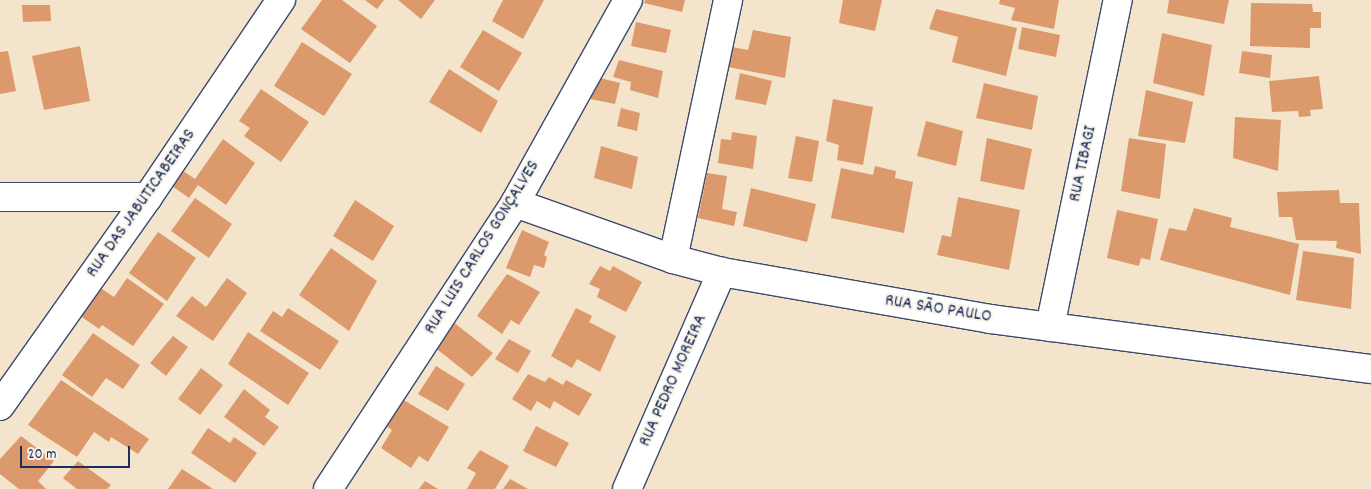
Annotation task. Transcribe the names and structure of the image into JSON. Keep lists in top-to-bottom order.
{
  "streets": {
    "street": [
      "RUA TIBAGI",
      "RUA DAS JABUTICABEIRAS",
      "RUA LUIS CARLOS GONÇALVES",
      "RUA SÃO PAULO",
      "RUA PEDRO MOREIRA"
    ]
  },
  "crossings": [
    ["RUA TIBAGI", "RUA SÃO PAULO"],
    ["RUA LUIS CARLOS GONÇALVES", "RUA SÃO PAULO"],
    ["RUA SÃO PAULO", "RUA PEDRO MOREIRA"]
  ],
  "scale_bar": "20 m"
}
